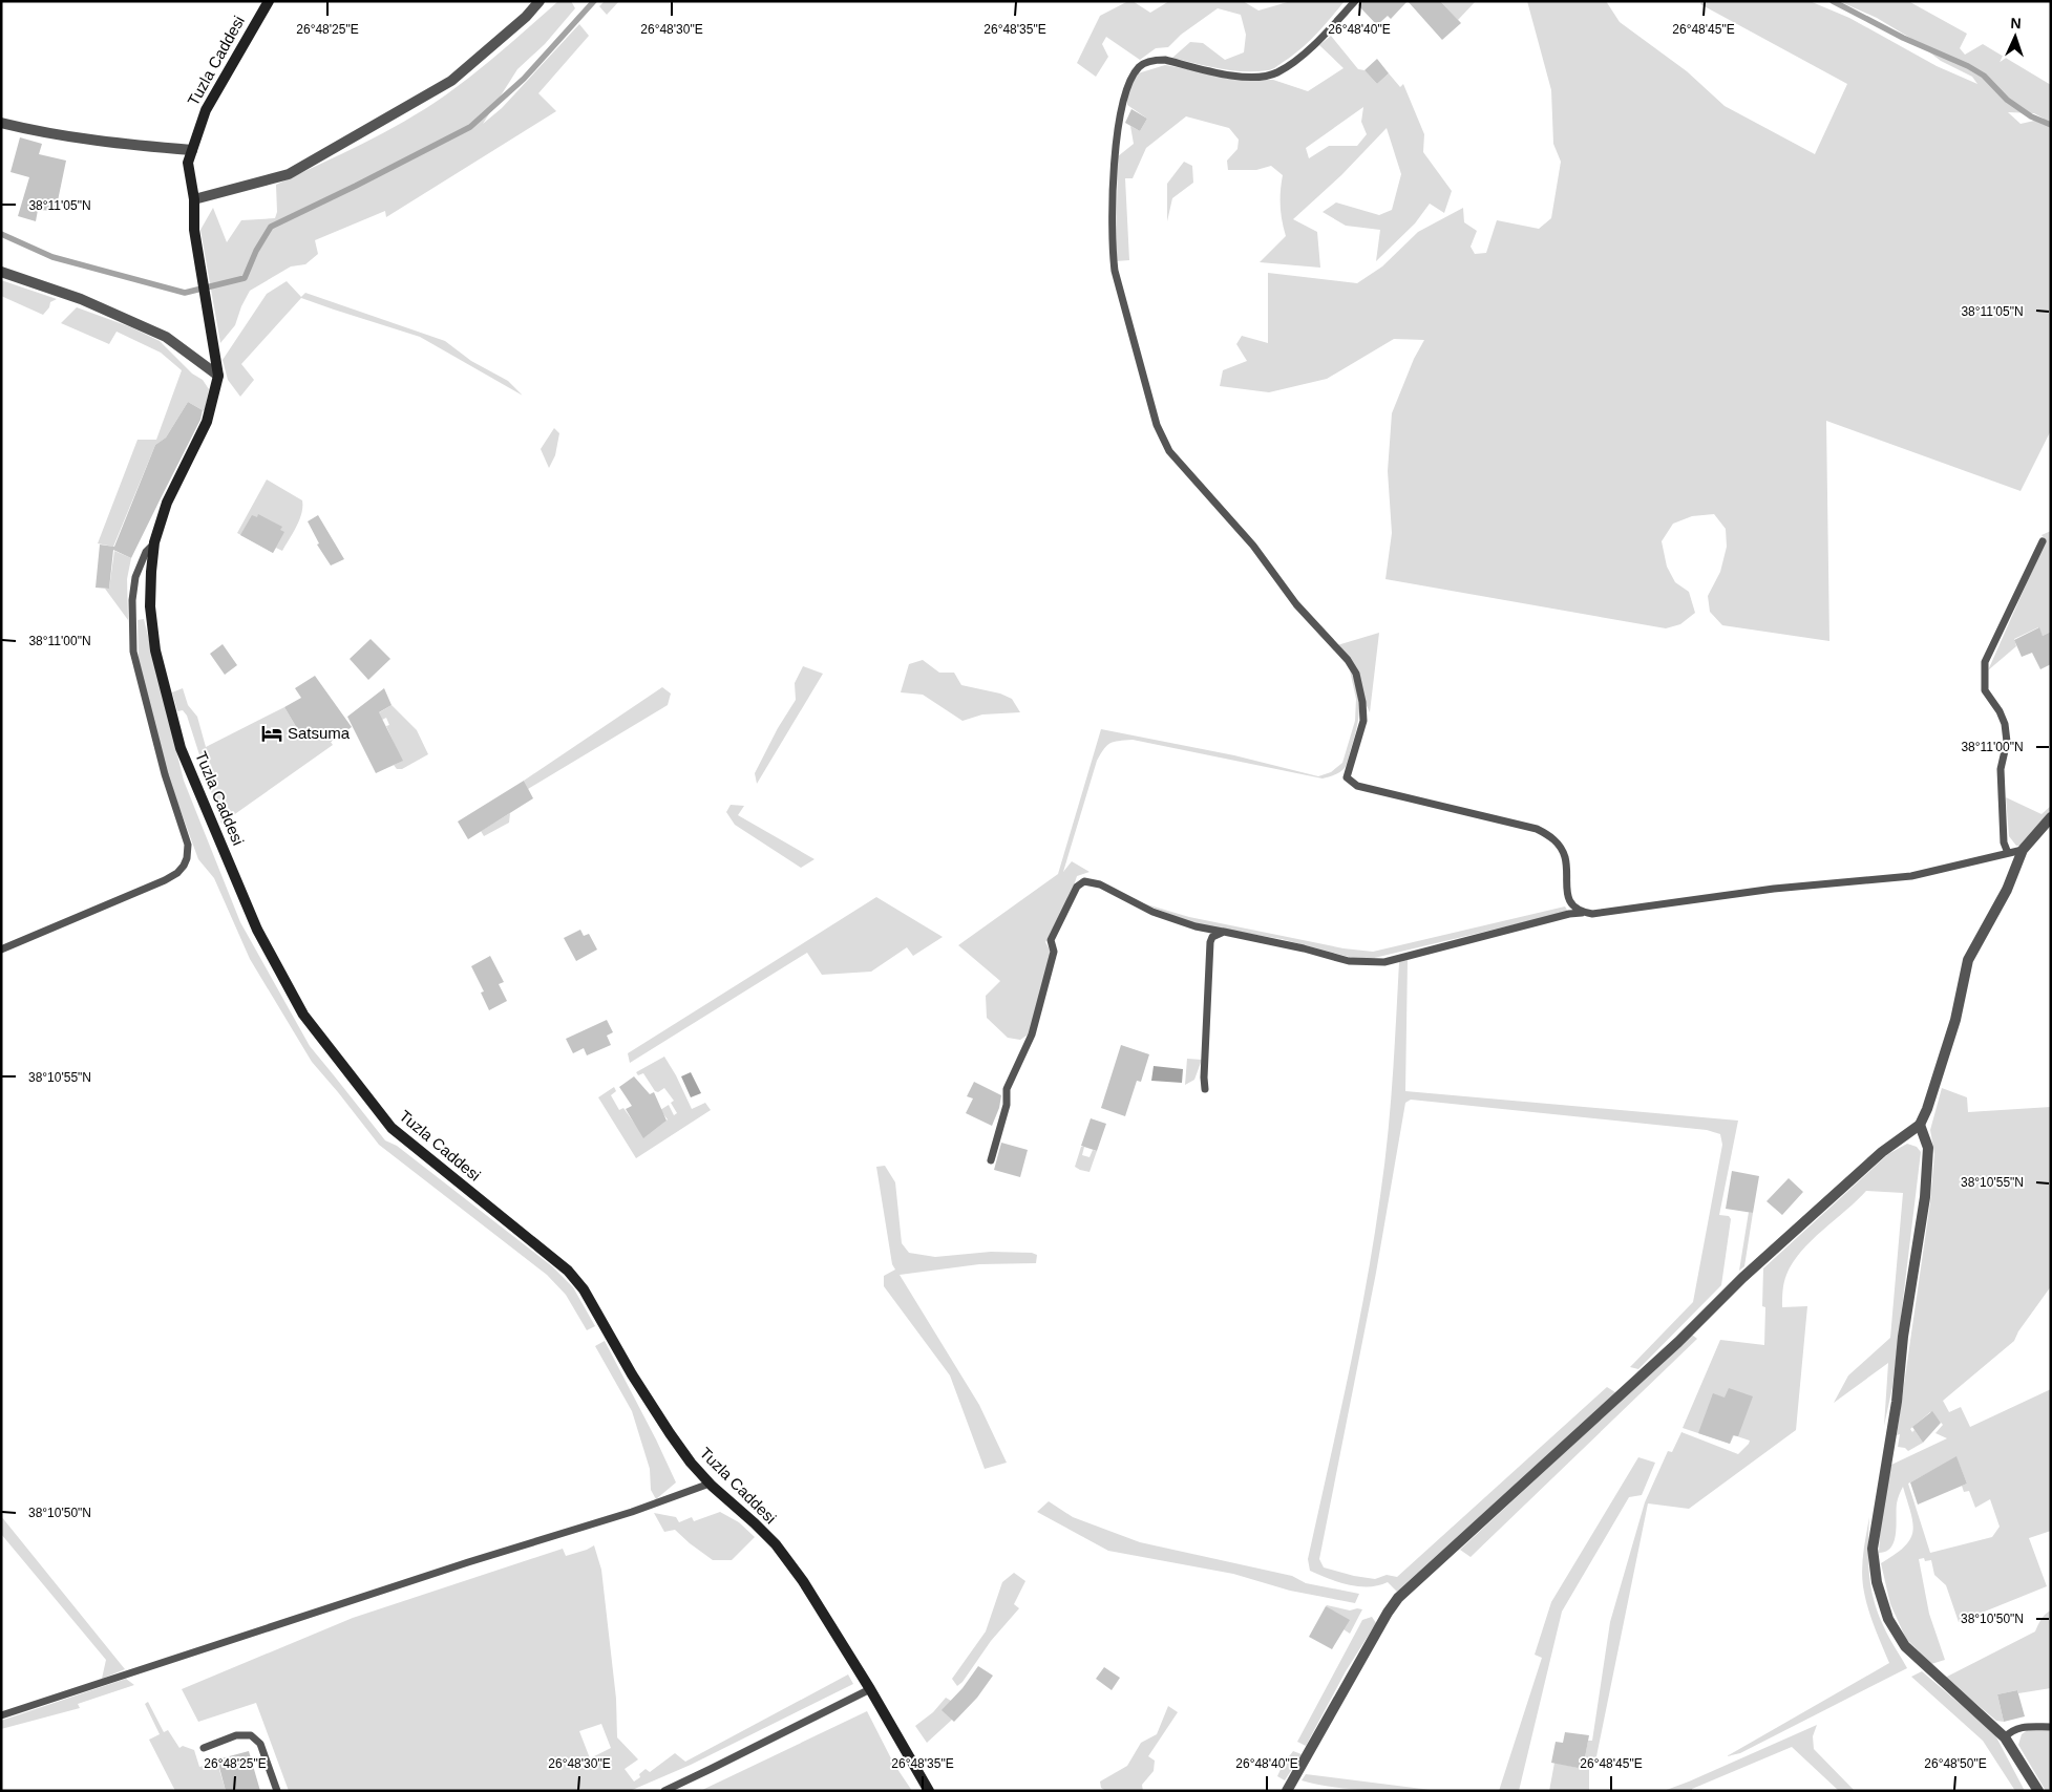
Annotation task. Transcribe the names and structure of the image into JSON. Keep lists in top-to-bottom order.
{
  "streets": {
    "main road": ["Tuzla Caddesi"]
  },
  "places": {
    "hotel": ["Satsuma"]
  },
  "north": "top",
  "coordinates": [
    "26°48'25\"E",
    "26°48'30\"E",
    "26°48'35\"E",
    "26°48'40\"E",
    "26°48'45\"E",
    "38°11'05\"N",
    "38°11'00\"N",
    "38°10'55\"N",
    "38°10'50\"N",
    "26°48'50\"E"
  ]
}
